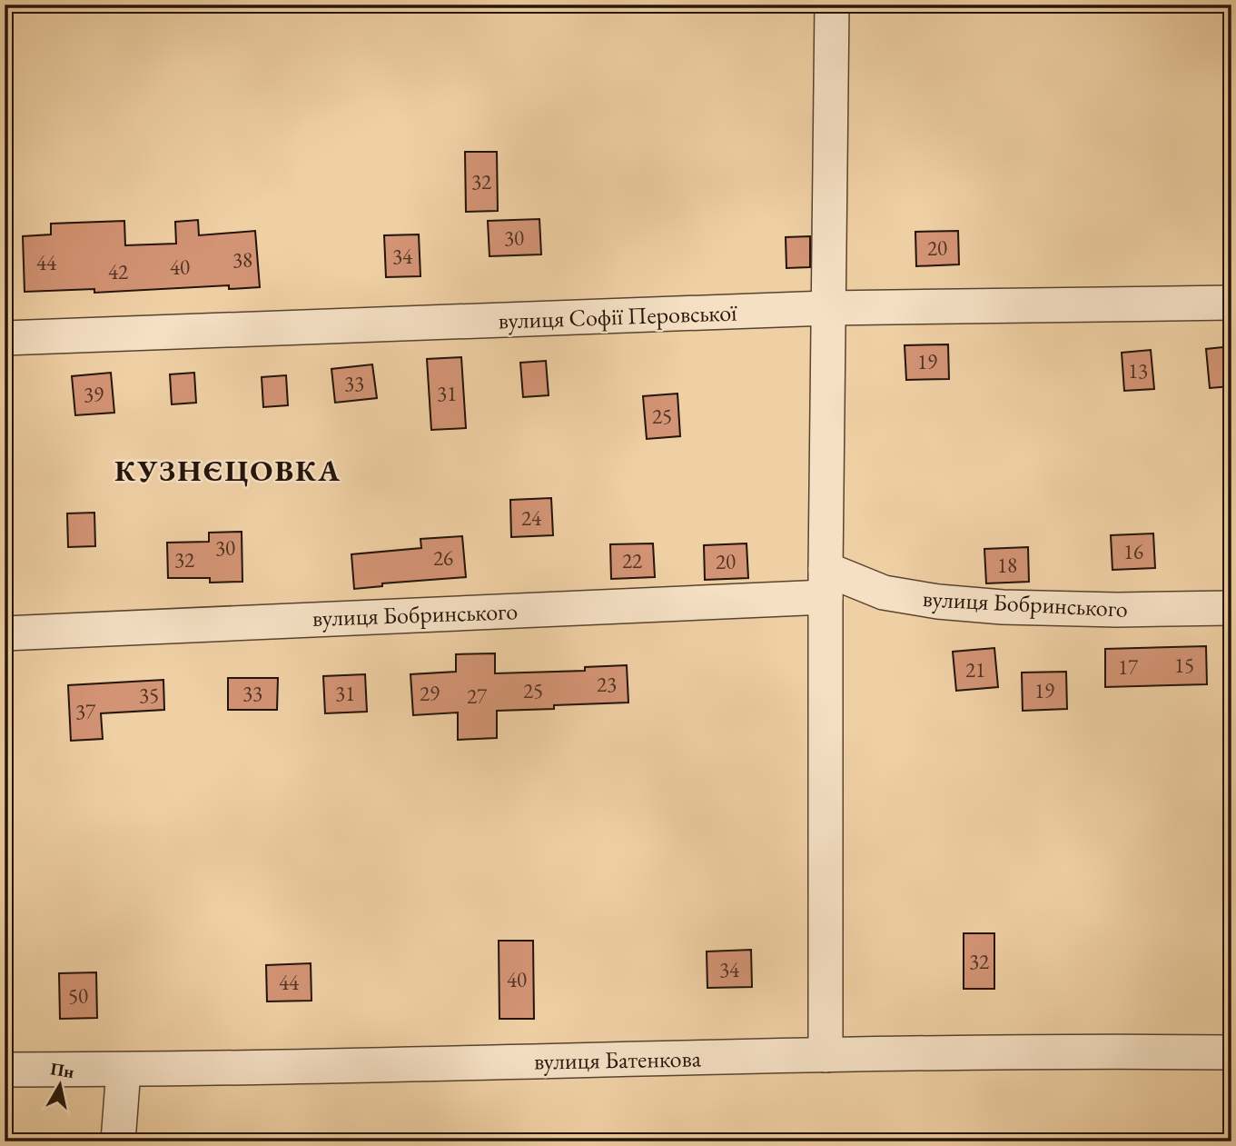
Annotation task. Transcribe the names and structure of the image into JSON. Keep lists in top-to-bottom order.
{
  "streets": {
    "street": ["вулиця Софії Перовської", "вулиця Бобринського", "вулиця Батенкова"]
  },
  "districts": ["КУЗНЄЦОВКА"],
  "house_numbers": [
    "32",
    "30",
    "20",
    "34",
    "38",
    "44",
    "40",
    "42",
    "19",
    "13",
    "33",
    "31",
    "39",
    "25",
    "24",
    "30",
    "16",
    "26",
    "32",
    "22",
    "20",
    "18",
    "15",
    "17",
    "21",
    "23",
    "25",
    "19",
    "33",
    "31",
    "29",
    "35",
    "27",
    "37",
    "32",
    "34",
    "40",
    "44",
    "50"
  ],
  "north": "top"
}
